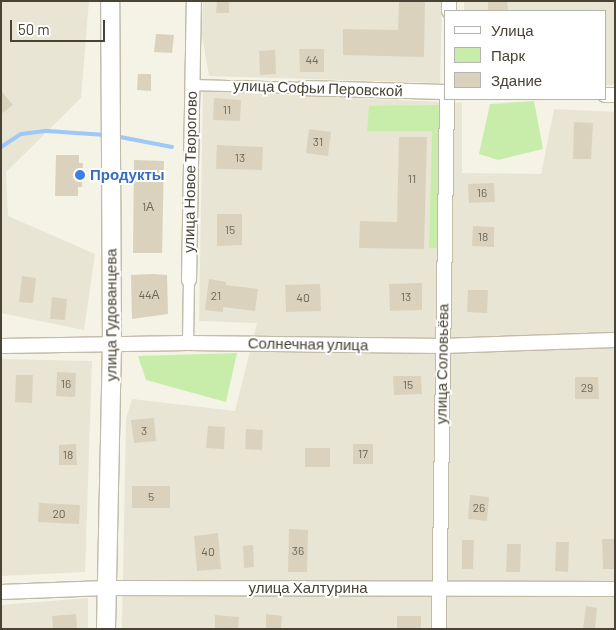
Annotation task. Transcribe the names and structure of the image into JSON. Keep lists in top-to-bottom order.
{
  "streets": {
    "street": [
      "улица Софьи Перовской",
      "улица Новое Творогово",
      "улица Гудованцева",
      "Солнечная улица",
      "улица Соловьёва",
      "улица Халтурина"
    ]
  },
  "crossings": [
    ["улица Софьи Перовской", "улица Новое Творогово"],
    ["улица Новое Творогово", "Солнечная улица"],
    ["улица Гудованцева", "Солнечная улица"],
    ["улица Гудованцева", "улица Халтурина"],
    ["Солнечная улица", "улица Соловьёва"],
    ["улица Соловьёва", "улица Халтурина"]
  ],
  "places": ["Продукты"],
  "house_numbers": [
    "44",
    "11",
    "31",
    "13",
    "11",
    "16",
    "1А",
    "15",
    "18",
    "44А",
    "21",
    "13",
    "40",
    "16",
    "15",
    "29",
    "3",
    "17",
    "18",
    "5",
    "26",
    "20",
    "36",
    "40"
  ],
  "legend": ["Улица", "Парк", "Здание"],
  "scale_bar": "50 m"
}
